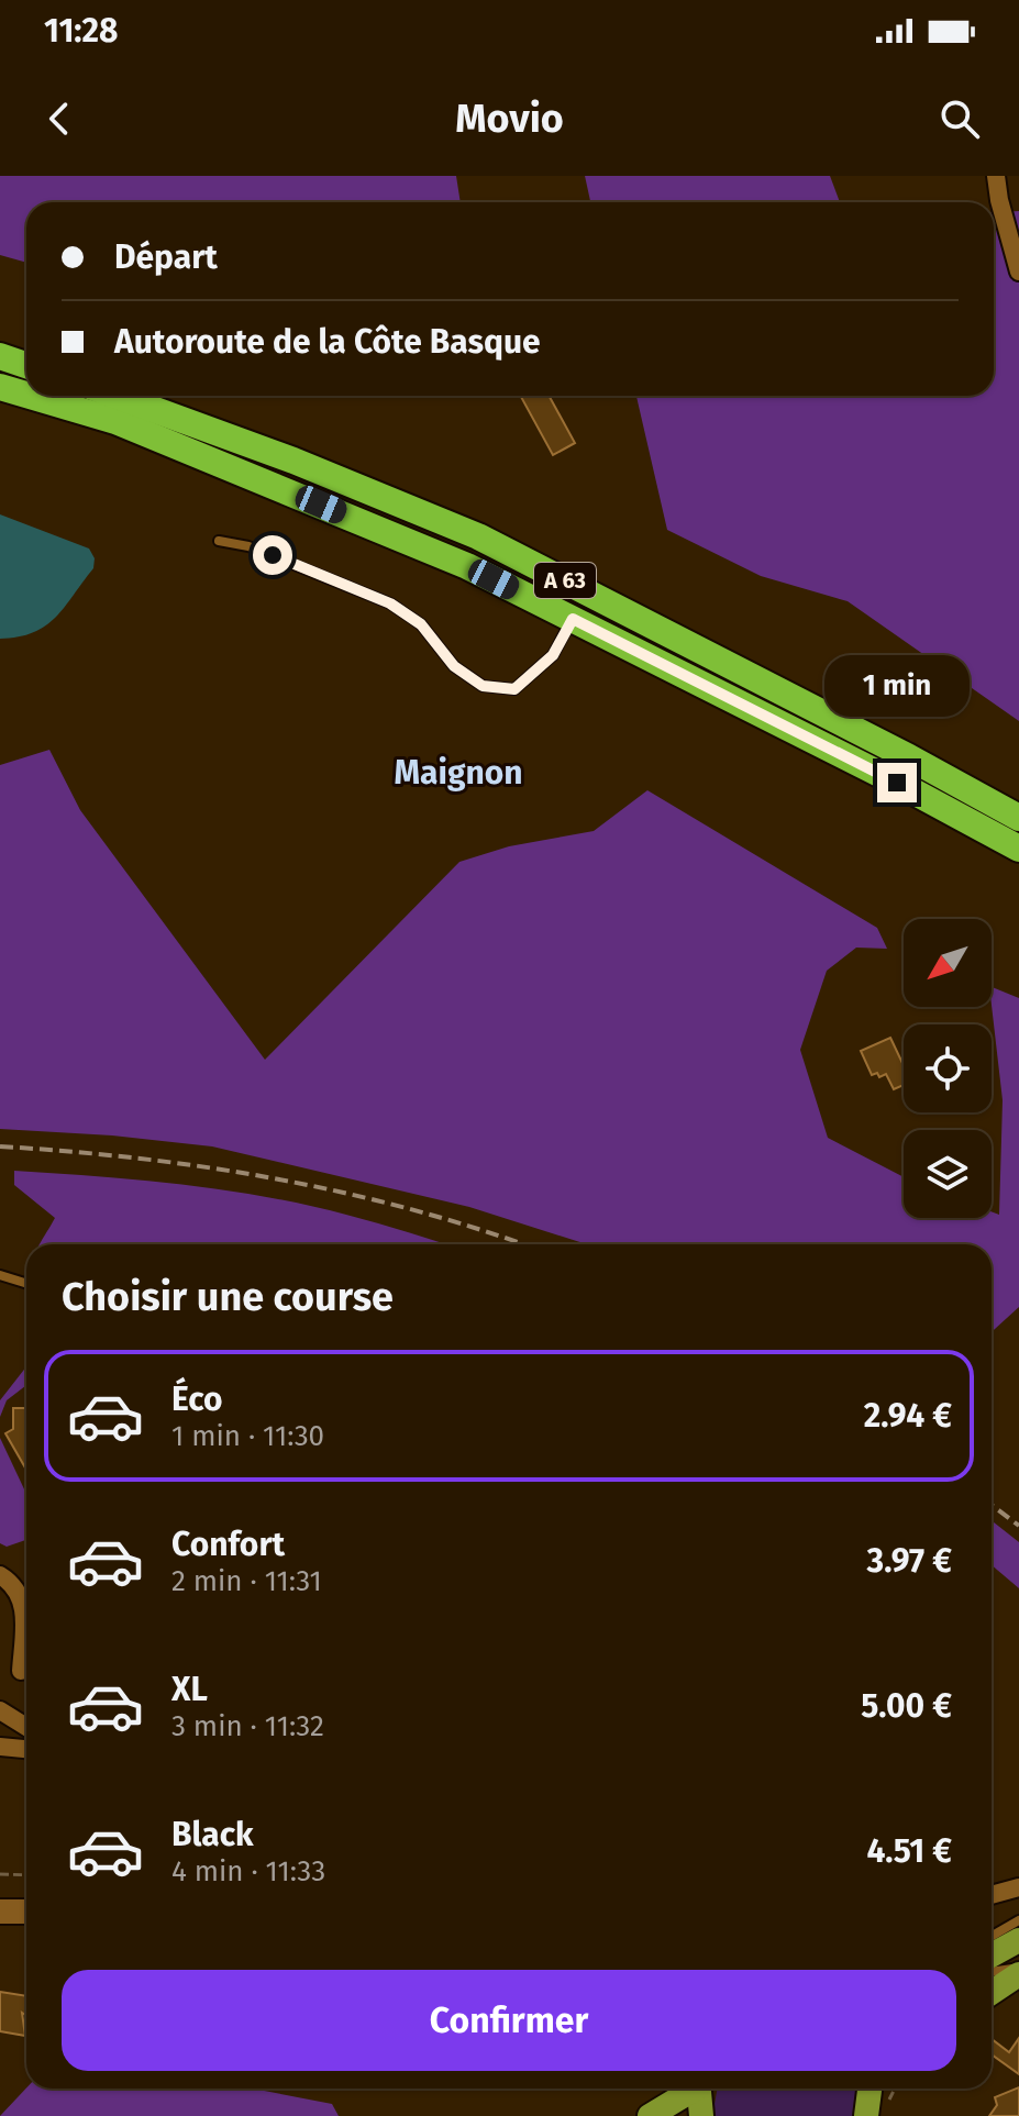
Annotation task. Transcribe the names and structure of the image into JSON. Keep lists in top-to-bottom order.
{
  "streets": {
    "highway": ["A 63"]
  },
  "districts": ["Maignon"],
  "north": "bottom left",
  "page": {
    "status": "11:28",
    "header": "Movio",
    "banner": ["Départ", "Autoroute de la Côte Basque"],
    "bubble": "1 min",
    "heading": "Choisir une course",
    "list": [
      {
        "name": "Éco",
        "note": "1 min · 11:30",
        "value": "2.94 €"
      },
      {
        "name": "Confort",
        "note": "2 min · 11:31",
        "value": "3.97 €"
      },
      {
        "name": "XL",
        "note": "3 min · 11:32",
        "value": "5.00 €"
      },
      {
        "name": "Black",
        "note": "4 min · 11:33",
        "value": "4.51 €"
      }
    ],
    "buttons": "Confirmer"
  }
}
